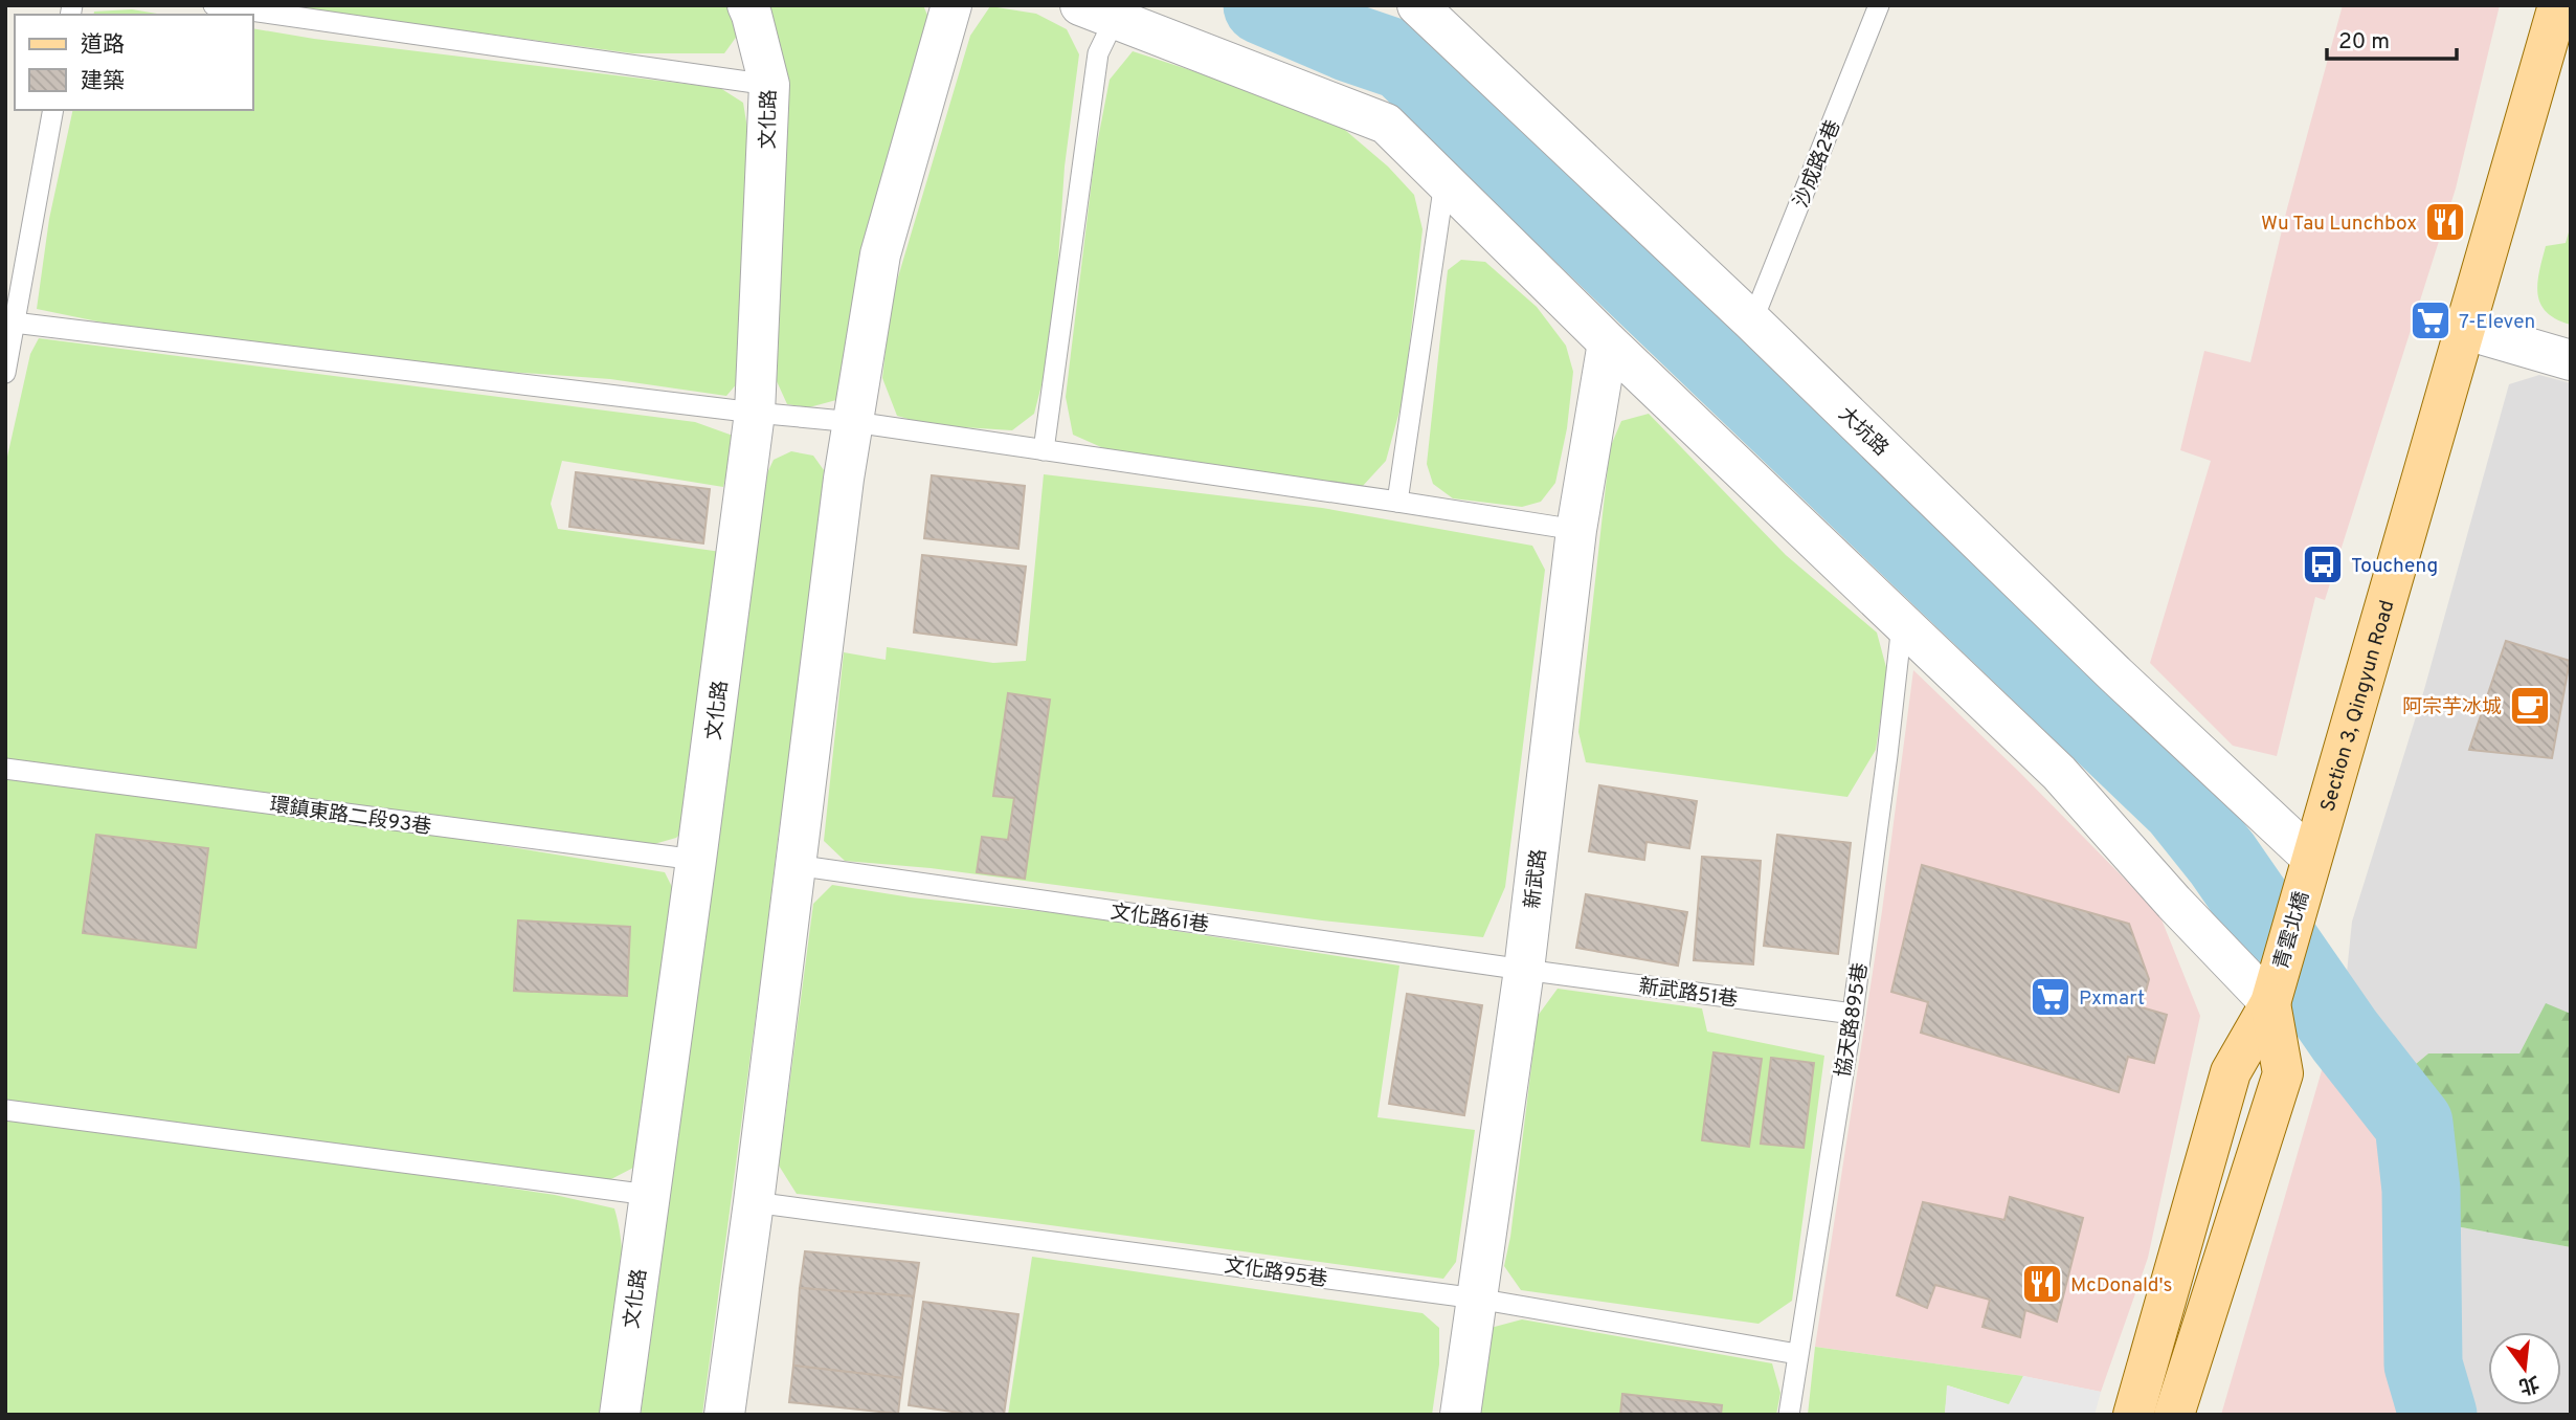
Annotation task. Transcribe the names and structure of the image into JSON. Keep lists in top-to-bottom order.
{
  "streets": {
    "main road": ["Section 3, Qingyun Road", "青雲北橋"],
    "street": ["文化路", "大坑路", "新武路"],
    "lane": [
      "沙成路2巷",
      "環鎮東路二段93巷",
      "文化路61巷",
      "新武路51巷",
      "協天路895巷",
      "文化路95巷"
    ]
  },
  "crossings": [
    ["文化路", "環鎮東路二段93巷"],
    ["沙成路2巷", "大坑路"],
    ["大坑路", "Section 3, Qingyun Road"],
    ["大坑路", "青雲北橋"],
    ["Section 3, Qingyun Road", "青雲北橋"],
    ["新武路", "文化路61巷"],
    ["新武路", "新武路51巷"],
    ["新武路", "文化路95巷"],
    ["文化路61巷", "新武路51巷"],
    ["新武路51巷", "協天路895巷"],
    ["協天路895巷", "文化路95巷"]
  ],
  "places": {
    "restaurant": ["Wu Tau Lunchbox", "McDonald's"],
    "supermarket": ["7-Eleven", "Pxmart"],
    "bus stop": ["Toucheng"],
    "cafe": ["阿宗芋冰城"]
  },
  "legend": ["道路", "建築"],
  "scale_bar": "20 m",
  "north": "bottom"
}
